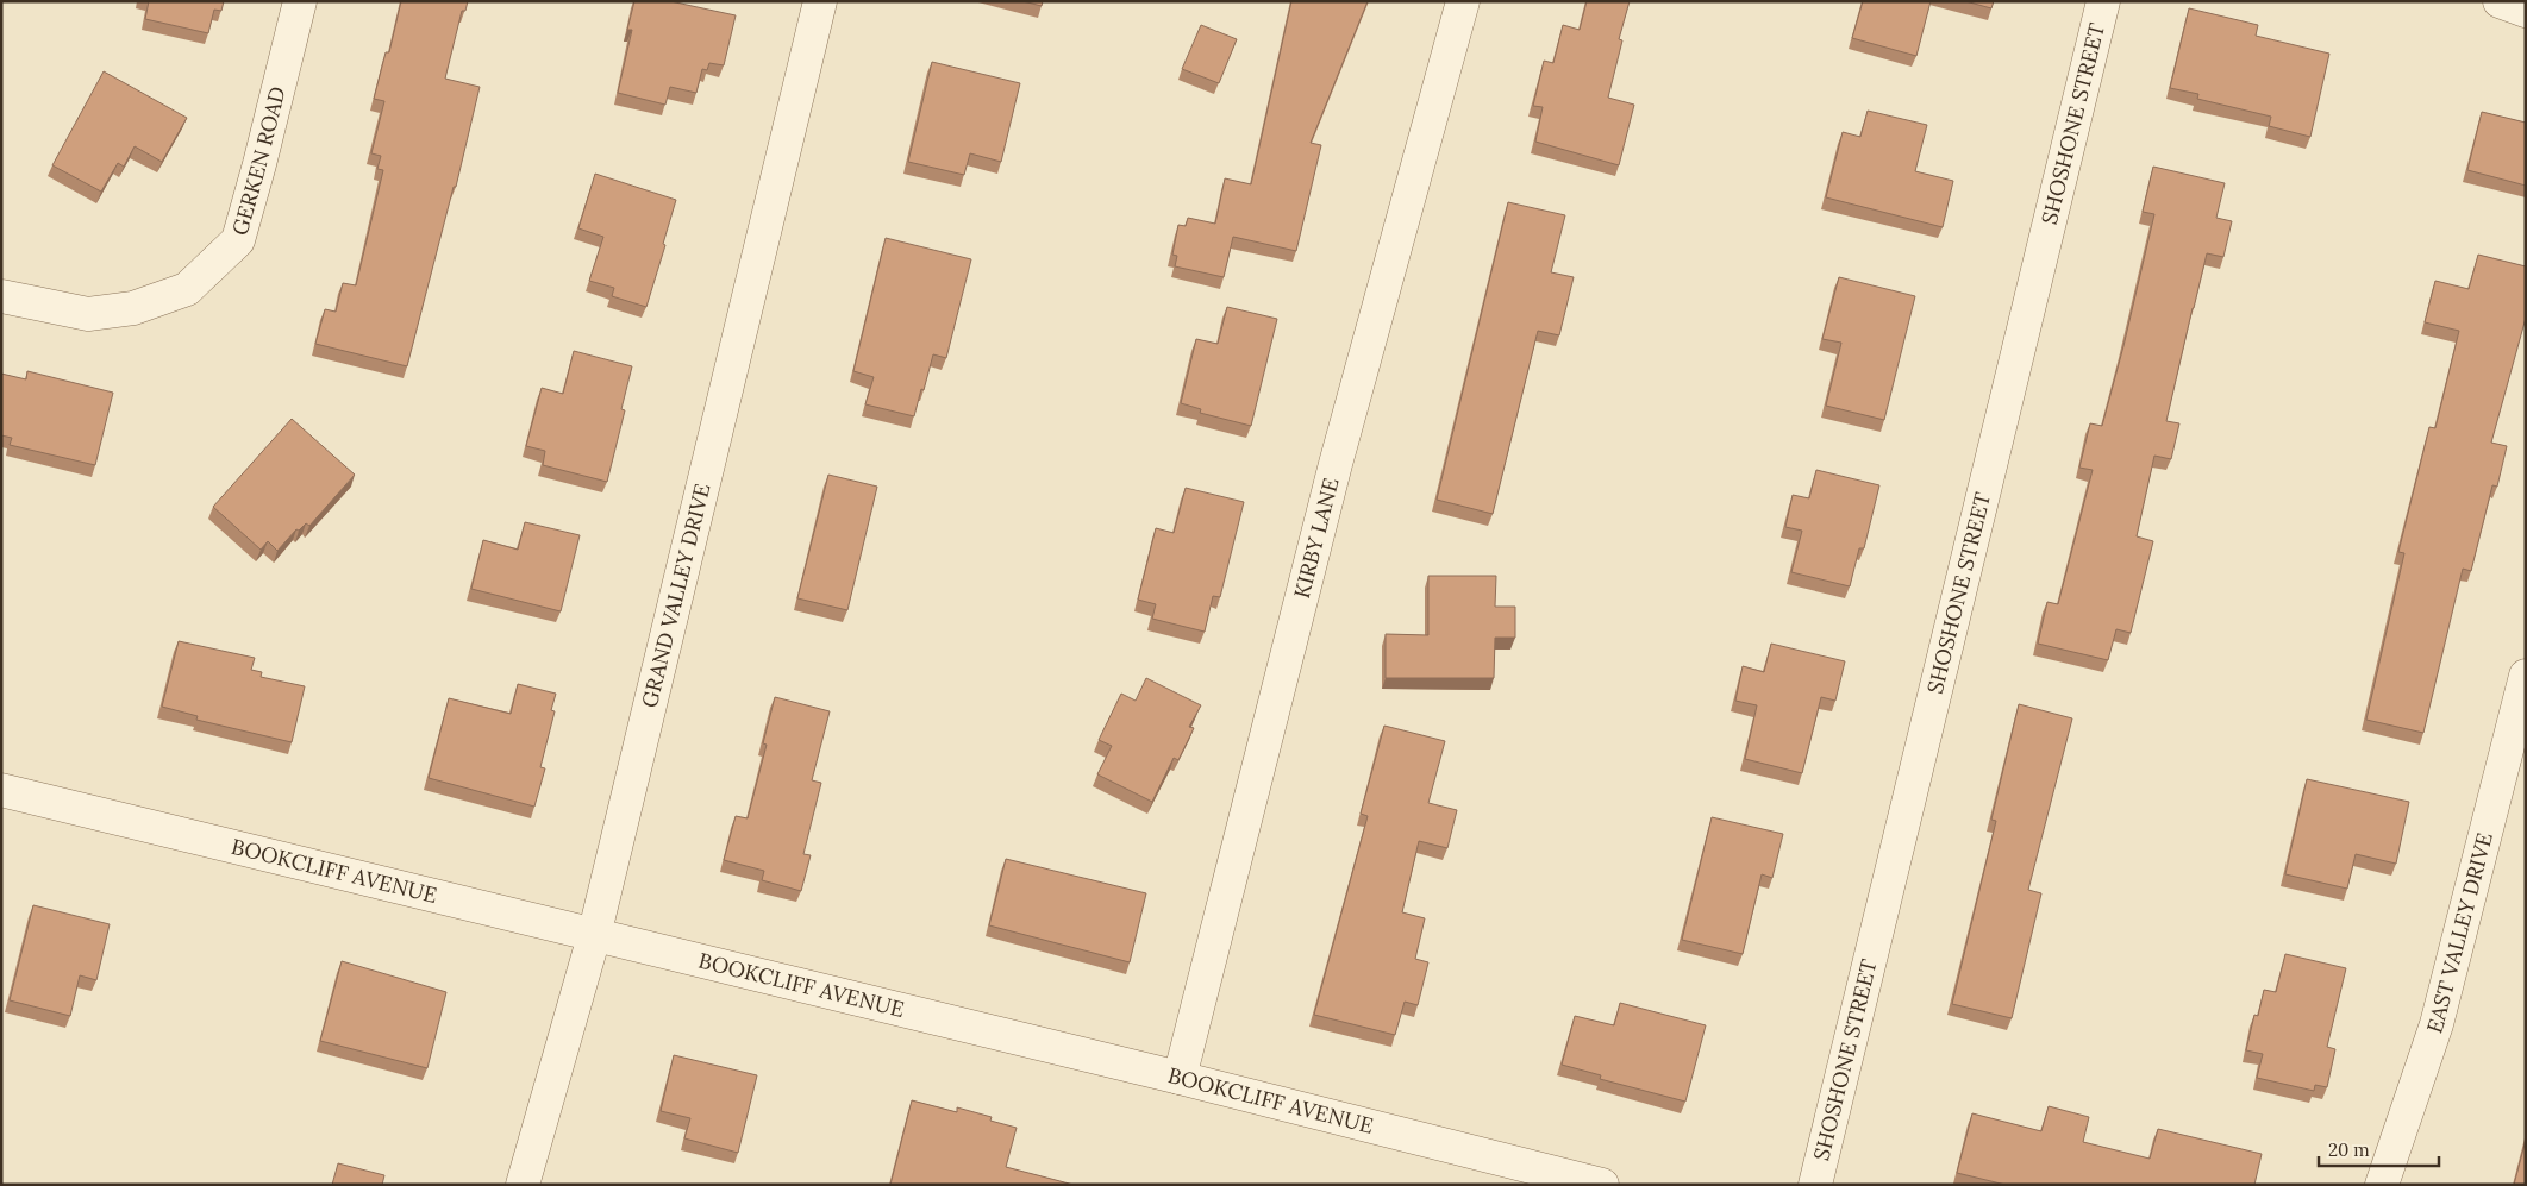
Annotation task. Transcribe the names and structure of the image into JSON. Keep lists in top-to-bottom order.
{
  "streets": {
    "street": [
      "SHOSHONE STREET",
      "GERKEN ROAD",
      "KIRBY LANE",
      "GRAND VALLEY DRIVE",
      "BOOKCLIFF AVENUE",
      "EAST VALLEY DRIVE"
    ]
  },
  "crossings": [
    ["KIRBY LANE", "BOOKCLIFF AVENUE"],
    ["GRAND VALLEY DRIVE", "BOOKCLIFF AVENUE"]
  ],
  "scale_bar": "20 m"
}
